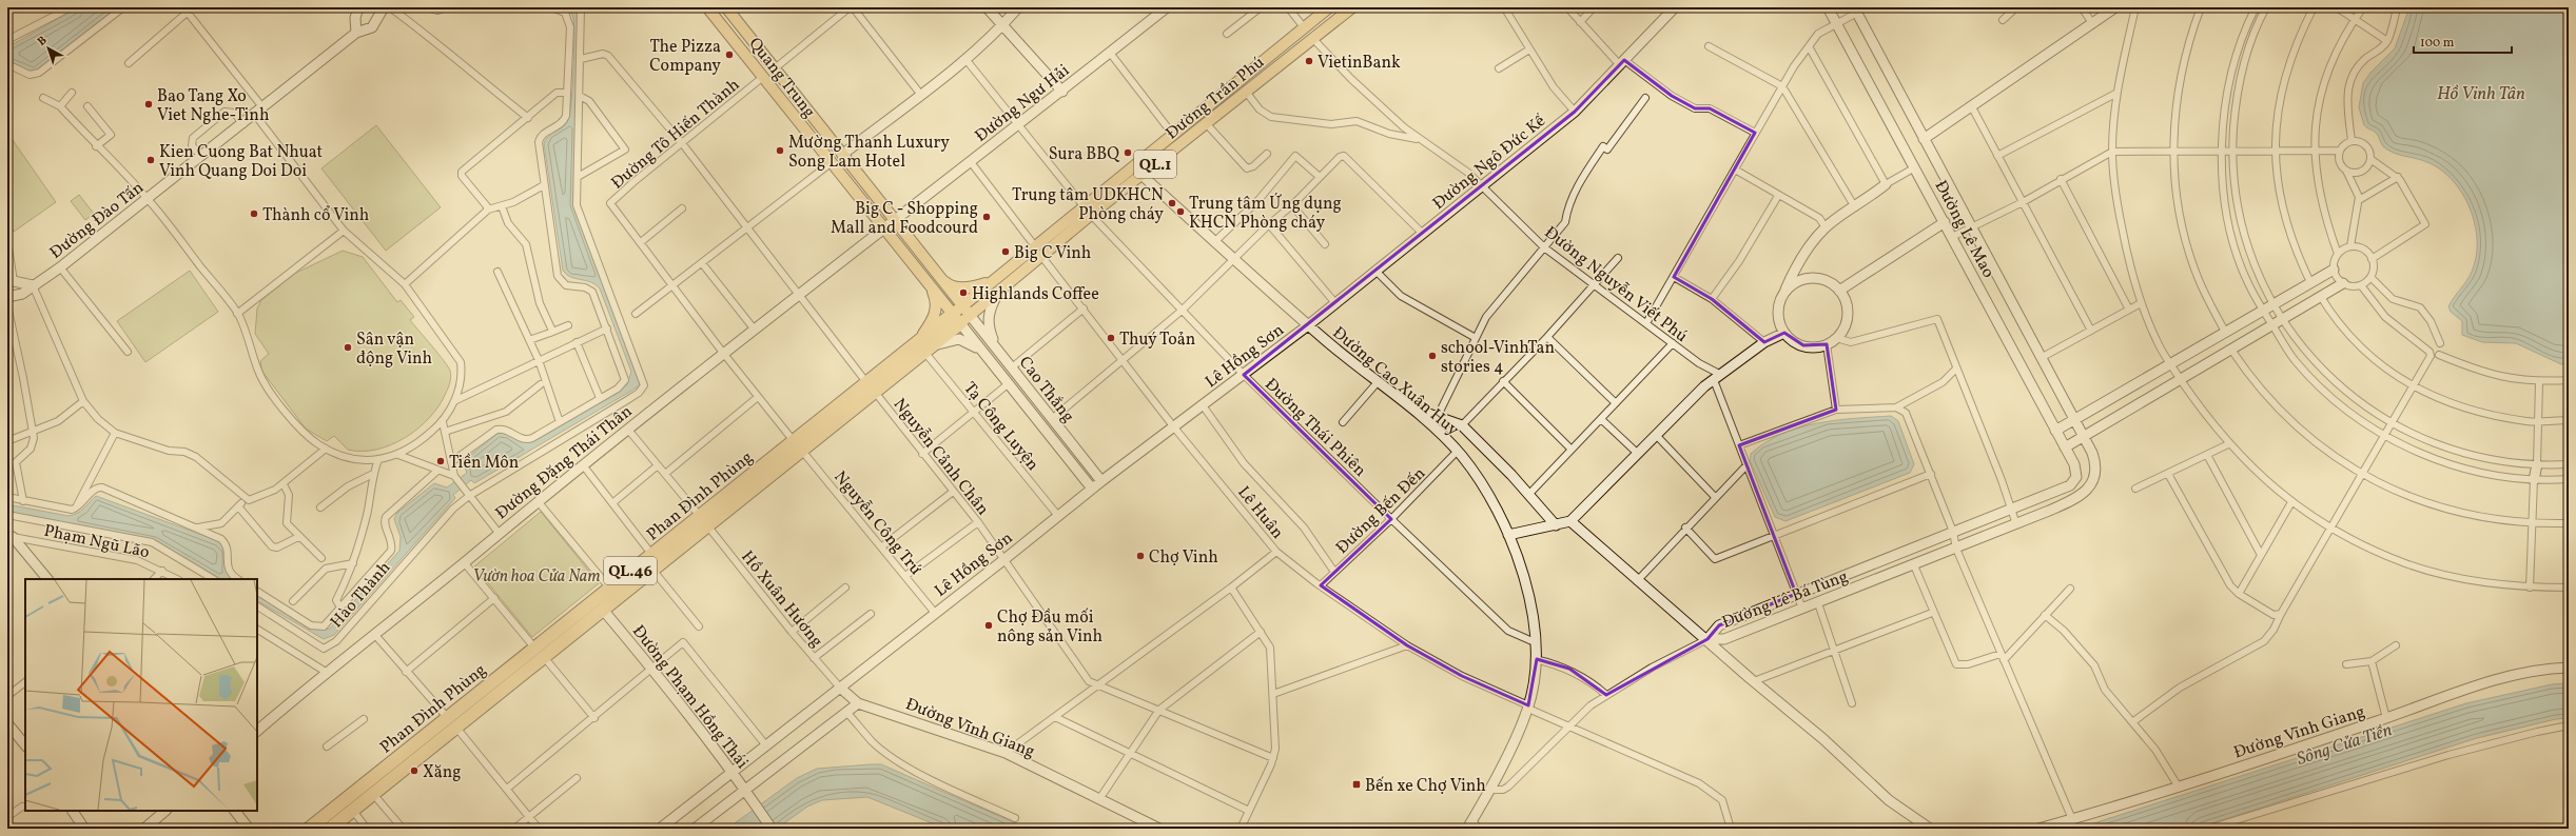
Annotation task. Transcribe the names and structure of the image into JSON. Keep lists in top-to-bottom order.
{
  "streets": {
    "highway": ["Phan Đình Phùng", "QL.46"],
    "main road": ["Quang Trung", "Đường Trần Phú", "QL.1"],
    "street": [
      "Đường Ngư Hải",
      "Đường Tô Hiến Thành",
      "Đường Ngô Đức Kế",
      "Đường Đào Tấn",
      "Đường Lê Mao",
      "Đường Nguyễn Viết Phú",
      "Lê Hồng Sơn",
      "Đường Cao Xuân Huy",
      "Cao Thắng",
      "Tạ Công Luyện",
      "Đường Thái Phiên",
      "Nguyễn Cảnh Chân",
      "Đường Đặng Thái Thân",
      "Đường Bến Đến",
      "Lê Huân",
      "Nguyễn Công Trứ",
      "Phạm Ngũ Lão",
      "Hào Thành",
      "Hồ Xuân Hương",
      "Đường Lê Bá Tùng",
      "Đường Phạm Hồng Thái",
      "Đường Vĩnh Giang"
    ]
  },
  "crossings": [
    ["Quang Trung", "Đường Trần Phú"],
    ["Quang Trung", "Đường Ngư Hải"],
    ["Quang Trung", "Đường Tô Hiến Thành"],
    ["Quang Trung", "Cao Thắng"],
    ["Quang Trung", "Đường Đặng Thái Thân"],
    ["Quang Trung", "Phan Đình Phùng"],
    ["Đường Trần Phú", "Đường Nguyễn Viết Phú"],
    ["Đường Trần Phú", "Đường Cao Xuân Huy"],
    ["Đường Trần Phú", "Cao Thắng"],
    ["Đường Trần Phú", "Đường Thái Phiên"],
    ["Đường Trần Phú", "Phan Đình Phùng"],
    ["Đường Trần Phú", "Lê Huân"],
    ["Đường Ngư Hải", "Đường Thái Phiên"],
    ["Đường Ngư Hải", "Đường Đặng Thái Thân"],
    ["Đường Tô Hiến Thành", "Nguyễn Cảnh Chân"],
    ["Đường Tô Hiến Thành", "Đường Đặng Thái Thân"],
    ["Đường Tô Hiến Thành", "Nguyễn Công Trứ"],
    ["Đường Ngô Đức Kế", "Đường Nguyễn Viết Phú"],
    ["Đường Ngô Đức Kế", "Lê Hồng Sơn"],
    ["Đường Ngô Đức Kế", "Đường Cao Xuân Huy"],
    ["Đường Lê Mao", "Đường Lê Bá Tùng"],
    ["Lê Hồng Sơn", "Đường Cao Xuân Huy"],
    ["Lê Hồng Sơn", "Cao Thắng"],
    ["Lê Hồng Sơn", "Tạ Công Luyện"],
    ["Lê Hồng Sơn", "Đường Thái Phiên"],
    ["Lê Hồng Sơn", "Nguyễn Cảnh Chân"],
    ["Lê Hồng Sơn", "Lê Huân"],
    ["Lê Hồng Sơn", "Nguyễn Công Trứ"],
    ["Lê Hồng Sơn", "Hồ Xuân Hương"],
    ["Lê Hồng Sơn", "Đường Phạm Hồng Thái"],
    ["Lê Hồng Sơn", "Đường Vĩnh Giang"],
    ["Đường Cao Xuân Huy", "Đường Thái Phiên"],
    ["Đường Cao Xuân Huy", "Đường Bến Đến"],
    ["Đường Cao Xuân Huy", "Lê Huân"],
    ["Cao Thắng", "Phan Đình Phùng"],
    ["Tạ Công Luyện", "Phan Đình Phùng"],
    ["Đường Thái Phiên", "Đường Bến Đến"],
    ["Nguyễn Cảnh Chân", "Đường Đặng Thái Thân"],
    ["Nguyễn Cảnh Chân", "Phan Đình Phùng"],
    ["Đường Đặng Thái Thân", "Nguyễn Công Trứ"],
    ["Đường Đặng Thái Thân", "Hồ Xuân Hương"],
    ["Phan Đình Phùng", "Nguyễn Công Trứ"],
    ["Phan Đình Phùng", "Hồ Xuân Hương"],
    ["Phan Đình Phùng", "Đường Phạm Hồng Thái"],
    ["Đường Bến Đến", "Lê Huân"],
    ["Hồ Xuân Hương", "Đường Vĩnh Giang"]
  ],
  "water": ["Hồ Vinh Tân", "Sông Cửa Tiền"],
  "parks": ["Vườn hoa Cửa Nam"],
  "places": {
    "other": [
      "The Pizza Company",
      "VietinBank",
      "Bao Tang Xo Viet Nghe-Tinh",
      "Mường Thanh Luxury Song Lam Hotel",
      "Sura BBQ",
      "Kien Cuong Bat Nhuat Vinh Quang Doi Doi",
      "Trung tâm UDKHCN Phòng cháy",
      "Trung tâm Ứng dụng KHCN Phòng cháy",
      "Thành cổ Vinh",
      "Big C - Shopping Mall and Foodcourd",
      "Big C Vinh",
      "Highlands Coffee",
      "Thuý Toản",
      "Sân vận động Vinh",
      "school-VinhTan stories 4",
      "Tiền Môn",
      "Chợ Vinh",
      "Chợ Đầu mối nông sản Vinh",
      "Xăng"
    ],
    "transit": ["Bến xe Chợ Vinh"]
  },
  "scale_bar": "100 m",
  "north": "top left"
}
